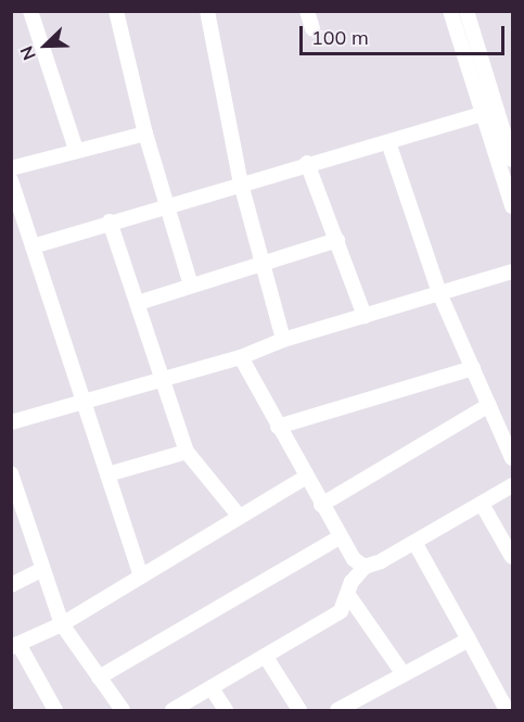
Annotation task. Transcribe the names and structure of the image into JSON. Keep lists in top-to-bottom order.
{
  "scale_bar": "100 m",
  "north": "bottom left"
}
